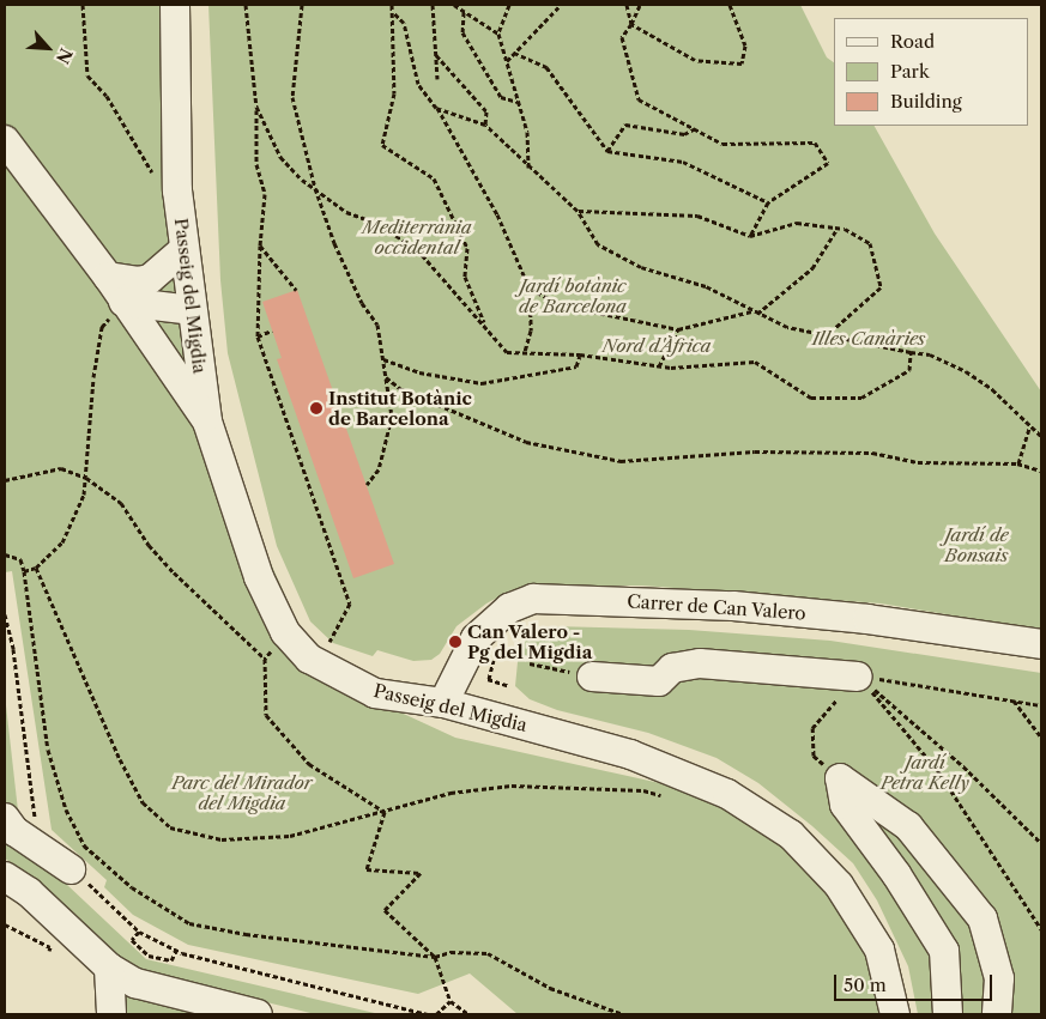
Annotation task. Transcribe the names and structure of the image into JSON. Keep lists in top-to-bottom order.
{
  "streets": {
    "street": ["Passeig del Migdia", "Carrer de Can Valero"]
  },
  "crossings": [
    ["Passeig del Migdia", "Carrer de Can Valero"]
  ],
  "parks": [
    "Mediterrània occidental",
    "Jardí botànic de Barcelona",
    "Illes Canàries",
    "Nord d'Àfrica",
    "Jardí de Bonsais",
    "Jardí Petra Kelly",
    "Parc del Mirador del Migdia"
  ],
  "places": ["Institut Botànic de Barcelona", "Can Valero - Pg del Migdia"],
  "legend": ["Road", "Park", "Building"],
  "scale_bar": "50 m",
  "north": "bottom right"
}
